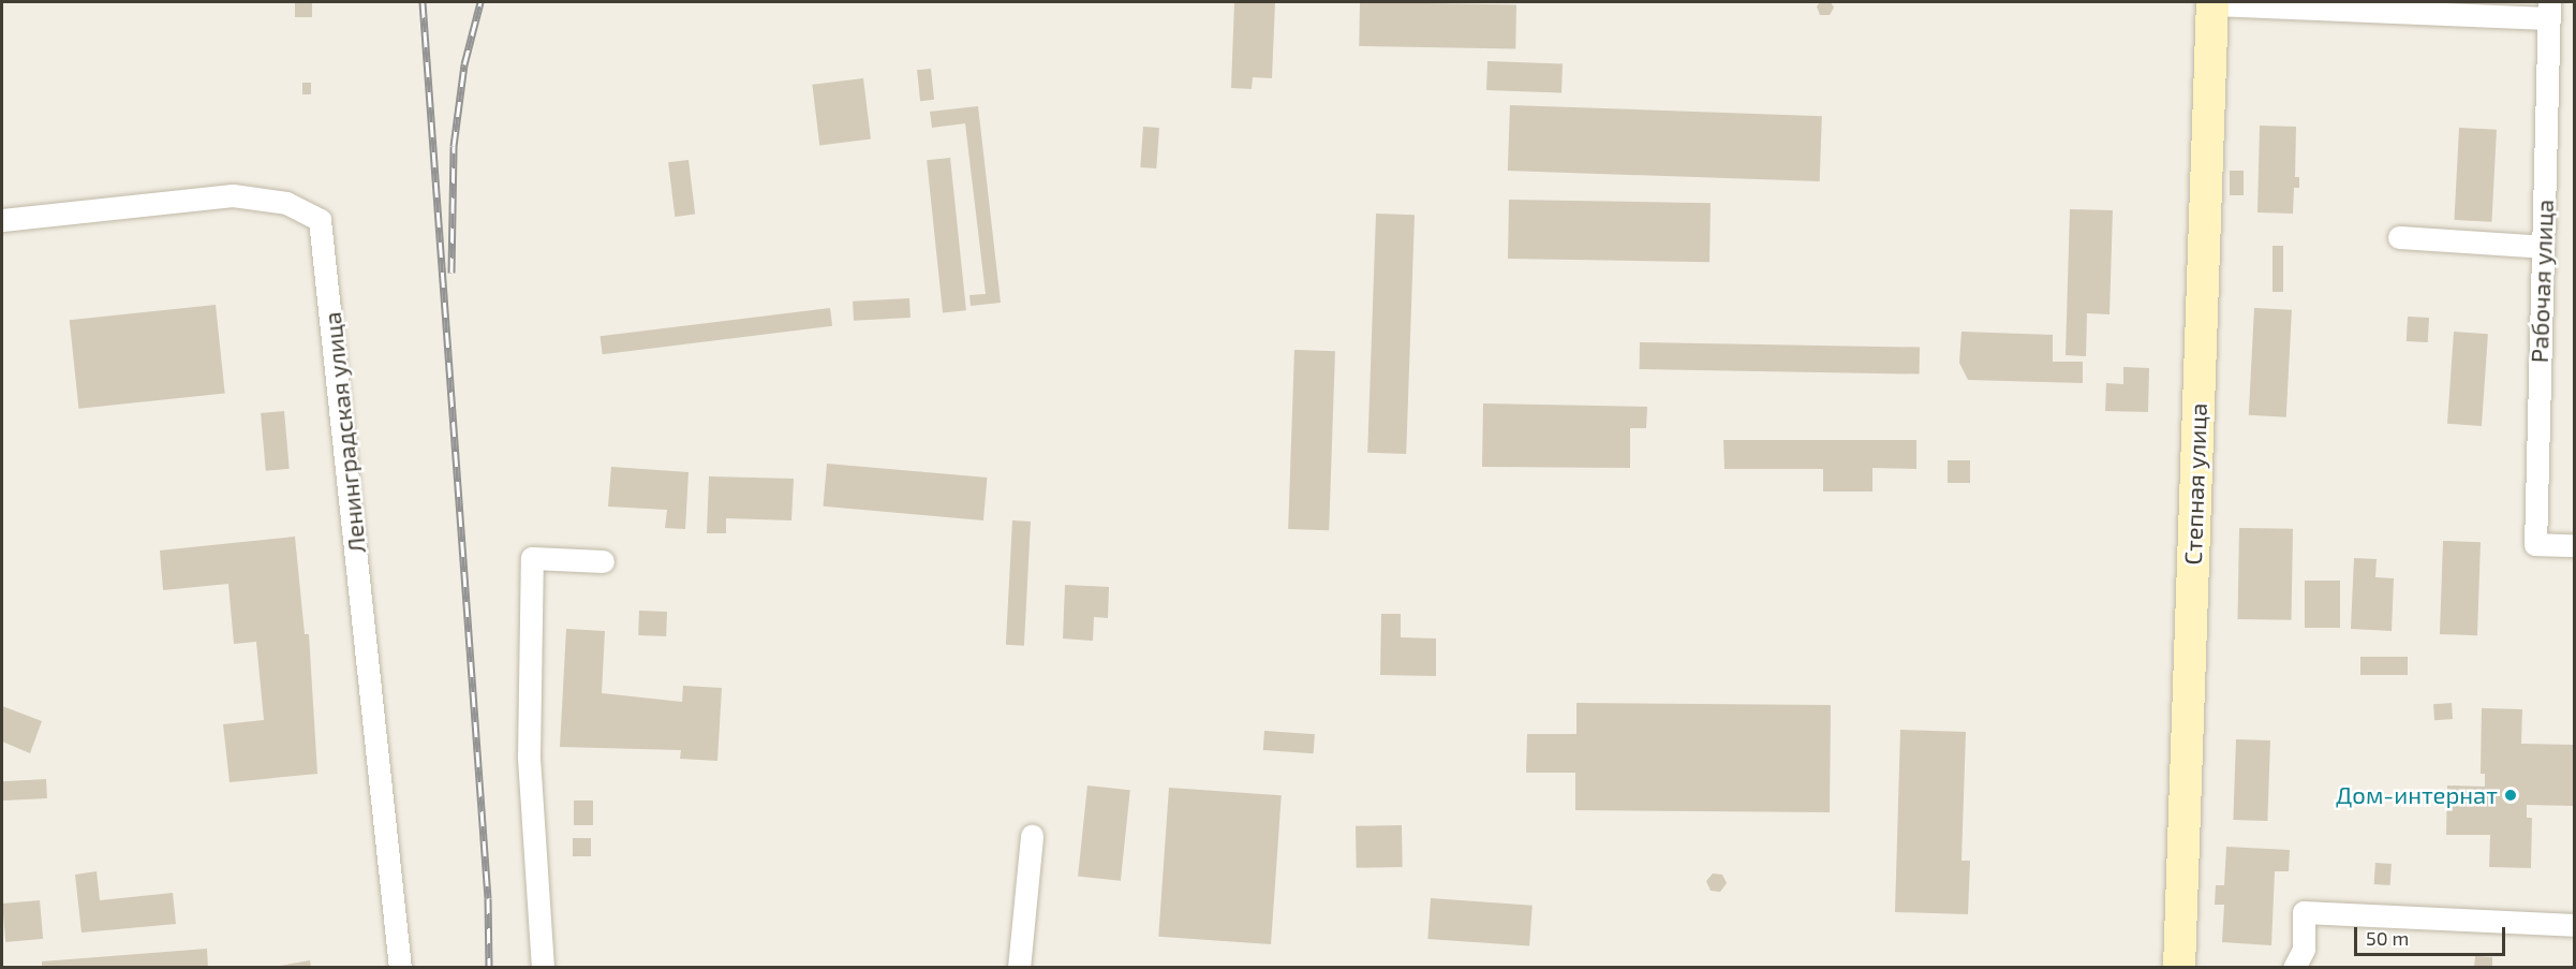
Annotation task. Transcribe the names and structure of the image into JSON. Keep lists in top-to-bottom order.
{
  "streets": {
    "street": ["Рабочая улица", "Ленинградская улица", "Степная улица"]
  },
  "crossings": [
    ["Рабочая улица", "Степная улица"]
  ],
  "places": ["Дом-интернат"],
  "scale_bar": "50 m"
}
